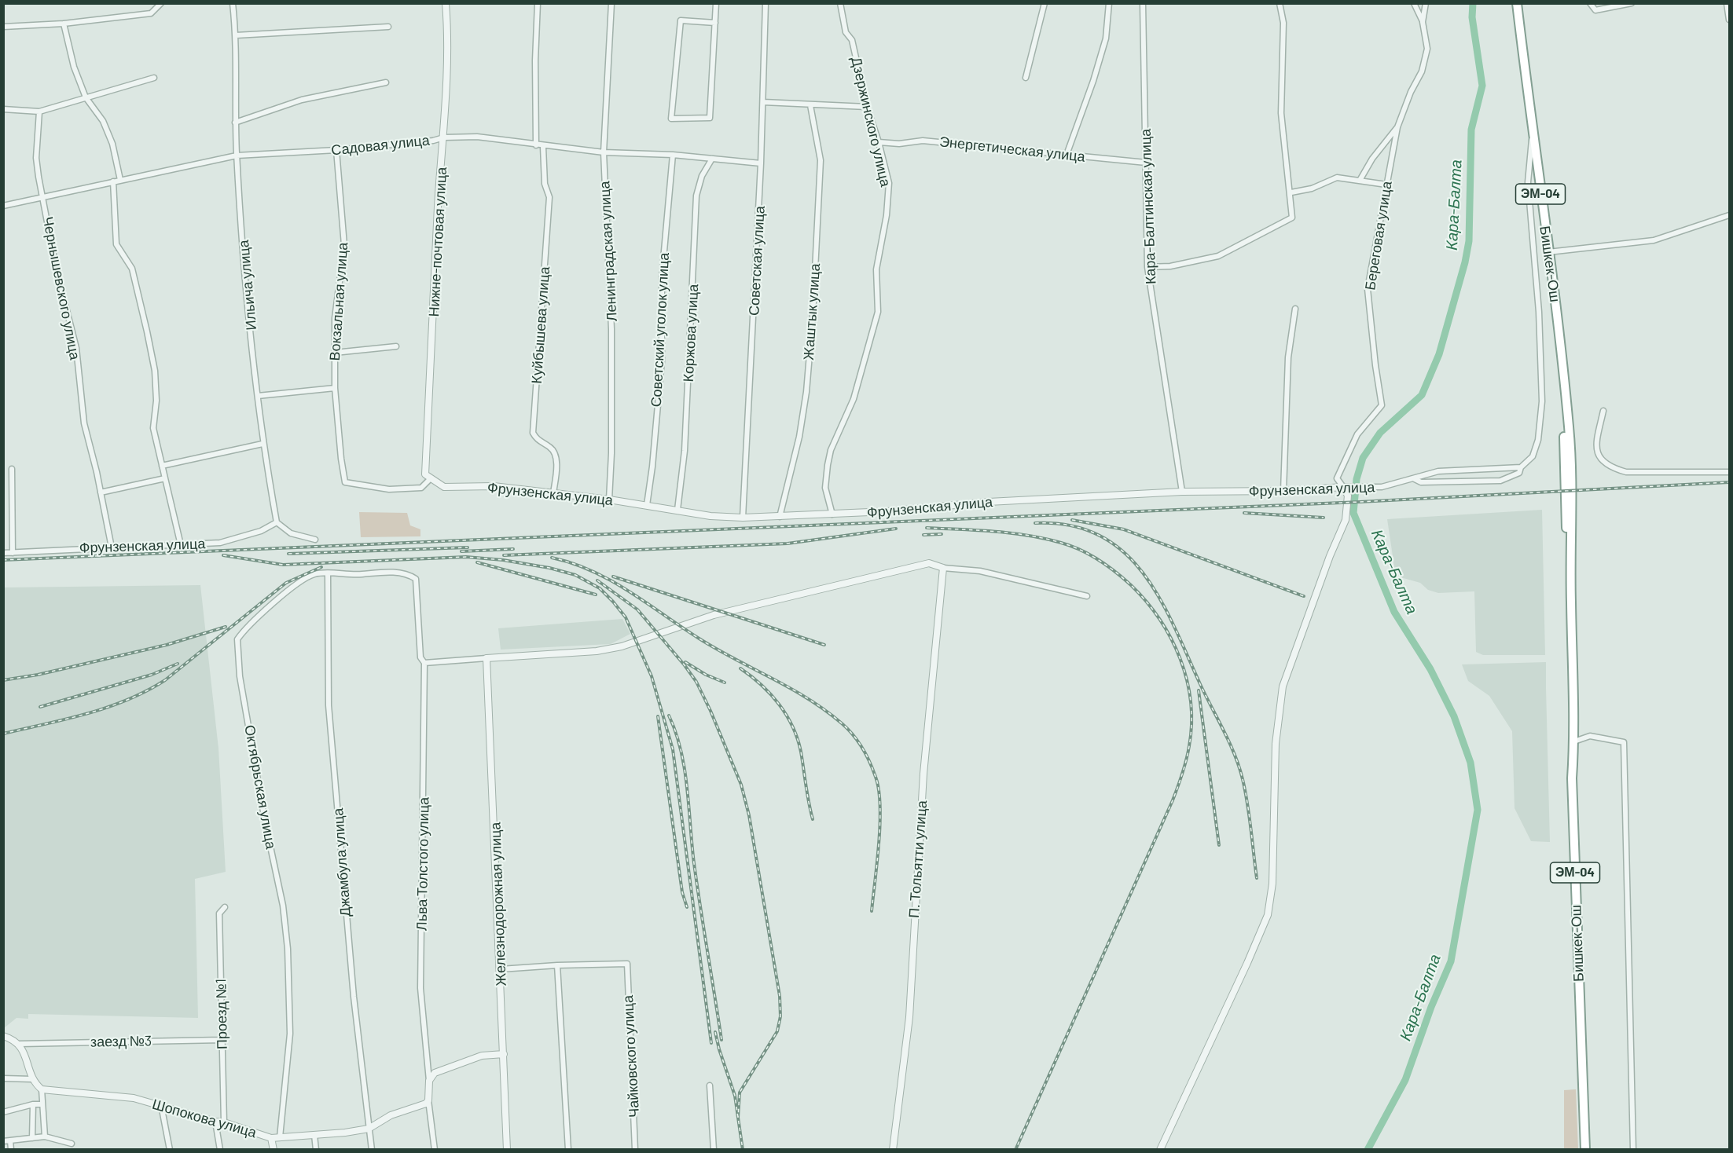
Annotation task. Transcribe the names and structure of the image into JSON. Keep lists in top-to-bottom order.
{
  "streets": {
    "highway": ["ЭМ-04", "Бишкек-Ош"],
    "street": [
      "Дзержинского улица",
      "Садовая улица",
      "Энергетическая улица",
      "Кара-Балтинская улица",
      "Береговая улица",
      "Нижне-почтовая улица",
      "Ленинградская улица",
      "Советская улица",
      "Ильича улица",
      "Чернышевского улица",
      "Вокзальная улица",
      "Жаштык улица",
      "Куйбышева улица",
      "Советский уголок улица",
      "Коржова улица",
      "Фрунзенская улица",
      "Октябрьская улица",
      "П. Тольятти улица",
      "Джамбула улица",
      "Льва Толстого улица",
      "Железнодорожная улица",
      "Проезд №1",
      "заезд №3",
      "Чайковского улица",
      "Шопокова улица"
    ]
  },
  "crossings": [
    ["Дзержинского улица", "Энергетическая улица"],
    ["Дзержинского улица", "Фрунзенская улица"],
    ["Садовая улица", "Нижне-почтовая улица"],
    ["Садовая улица", "Ленинградская улица"],
    ["Садовая улица", "Советская улица"],
    ["Садовая улица", "Ильича улица"],
    ["Садовая улица", "Чернышевского улица"],
    ["Садовая улица", "Вокзальная улица"],
    ["Садовая улица", "Куйбышева улица"],
    ["Садовая улица", "Советский уголок улица"],
    ["Садовая улица", "Коржова улица"],
    ["Энергетическая улица", "Кара-Балтинская улица"],
    ["Кара-Балтинская улица", "Фрунзенская улица"],
    ["Береговая улица", "Фрунзенская улица"],
    ["Нижне-почтовая улица", "Вокзальная улица"],
    ["Нижне-почтовая улица", "Фрунзенская улица"],
    ["Ленинградская улица", "Фрунзенская улица"],
    ["Советская улица", "Фрунзенская улица"],
    ["Ильича улица", "Фрунзенская улица"],
    ["Чернышевского улица", "Фрунзенская улица"],
    ["Вокзальная улица", "Фрунзенская улица"],
    ["Жаштык улица", "Фрунзенская улица"],
    ["Куйбышева улица", "Фрунзенская улица"],
    ["Советский уголок улица", "Фрунзенская улица"],
    ["Коржова улица", "Фрунзенская улица"],
    ["Октябрьская улица", "Джамбула улица"],
    ["Октябрьская улица", "Льва Толстого улица"],
    ["Октябрьская улица", "Шопокова улица"],
    ["Джамбула улица", "Шопокова улица"],
    ["Льва Толстого улица", "Шопокова улица"],
    ["Проезд №1", "заезд №3"],
    ["Проезд №1", "Шопокова улица"]
  ],
  "water": ["Кара-Балта"]
}
